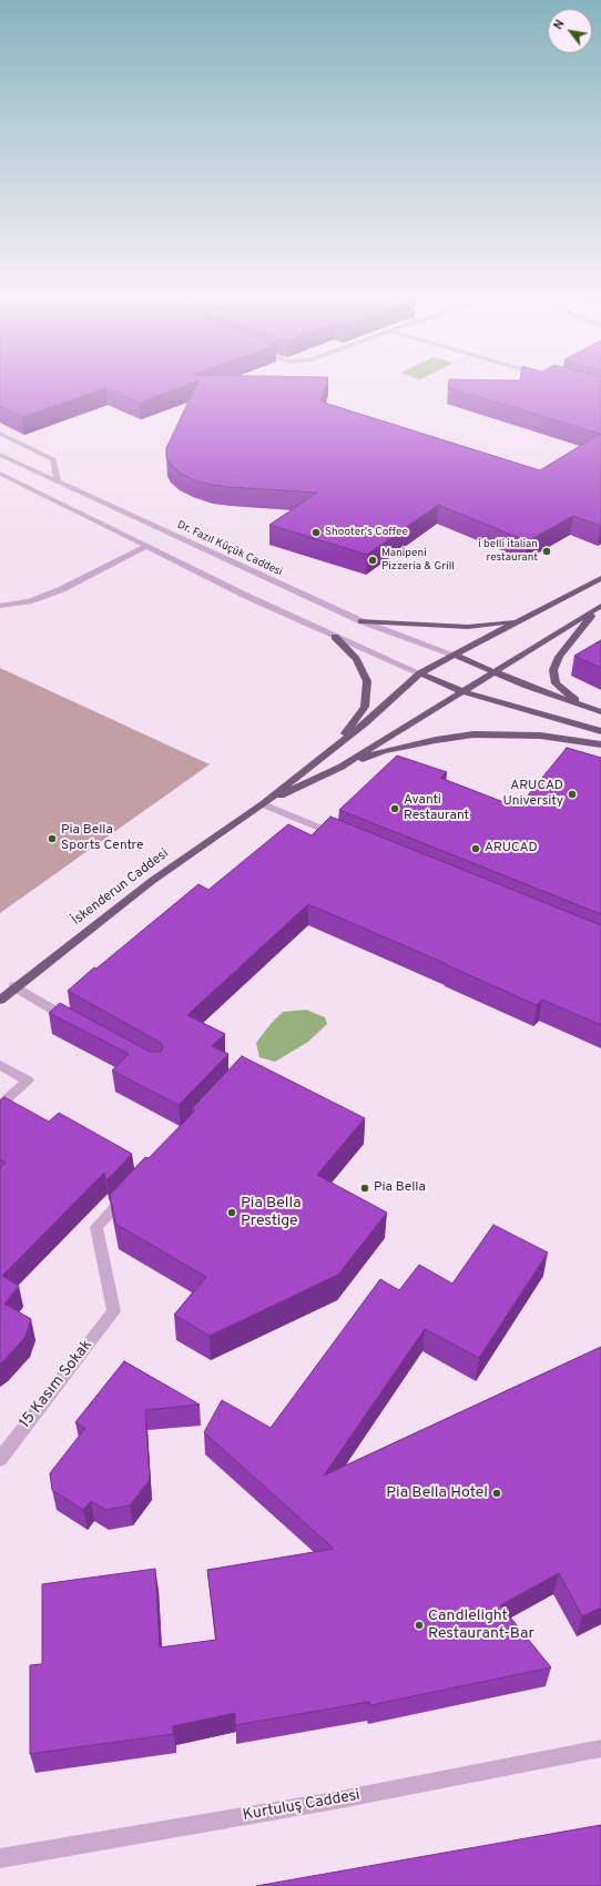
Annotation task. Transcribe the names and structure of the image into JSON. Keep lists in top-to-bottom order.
{
  "streets": {
    "main road": ["İskenderun Caddesi"],
    "street": ["Dr. Fazıl Küçük Caddesi", "15 Kasım Sokak", "Kurtuluş Caddesi"]
  },
  "places": [
    "Shooter's Coffee",
    "i belli italian restaurant",
    "Manipeni Pizzeria & Grill",
    "ARUCAD University",
    "Avanti Restaurant",
    "Pia Bella Sports Centre",
    "ARUCAD",
    "Pia Bella",
    "Pia Bella Prestige",
    "Pia Bella Hotel",
    "Candlelight Restaurant-Bar"
  ],
  "north": "top left"
}
